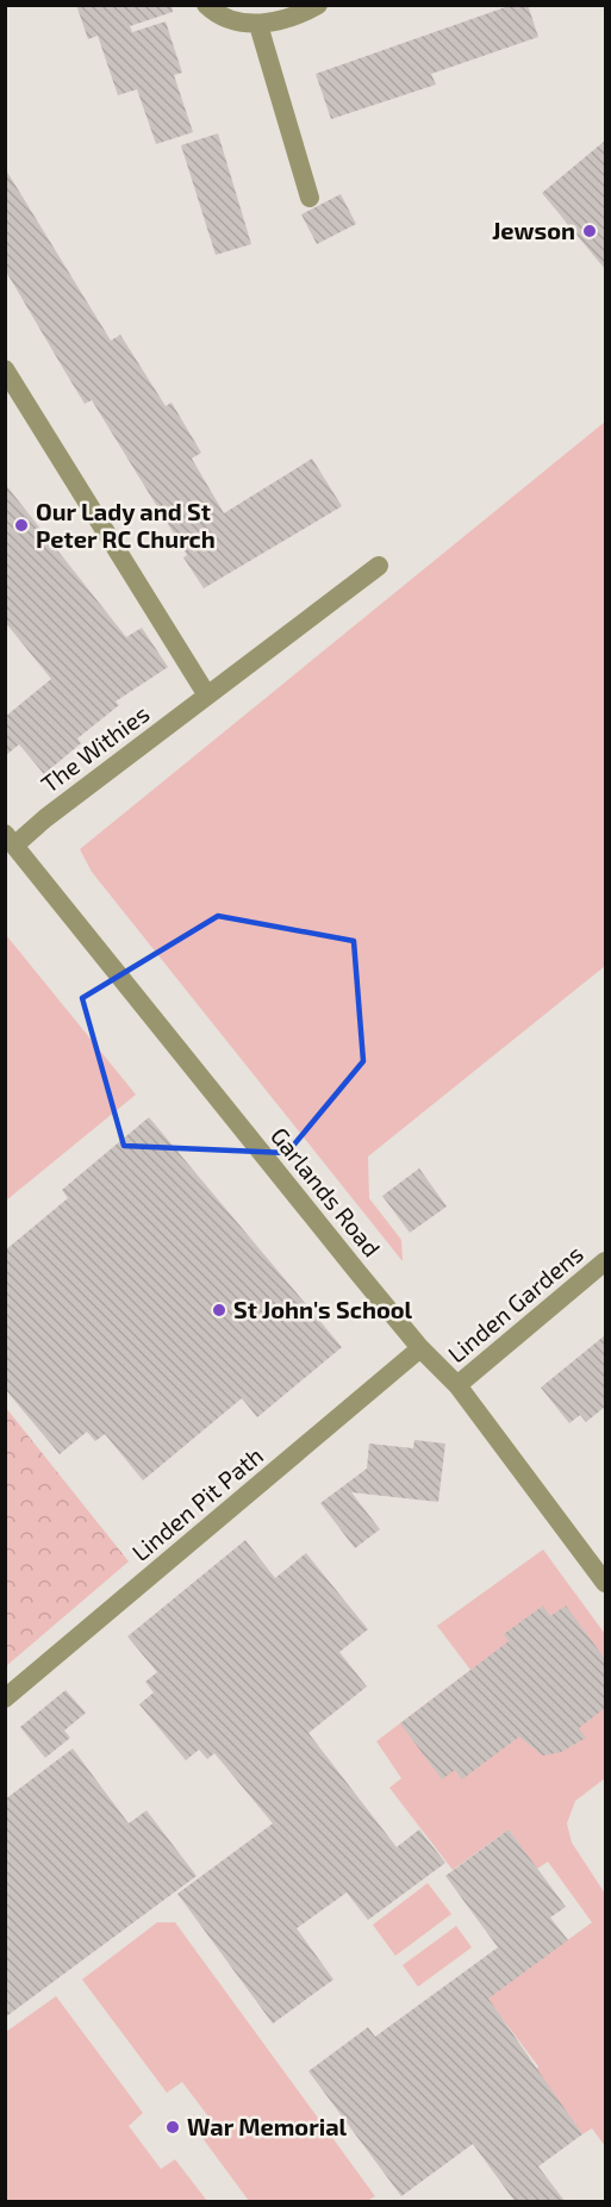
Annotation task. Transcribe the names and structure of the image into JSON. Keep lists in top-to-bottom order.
{
  "streets": {
    "street": [
      "The Withies",
      "Garlands Road",
      "Linden Gardens",
      "Linden Pit Path"
    ]
  },
  "crossings": [
    ["The Withies", "Garlands Road"],
    ["Garlands Road", "Linden Gardens"],
    ["Garlands Road", "Linden Pit Path"]
  ],
  "places": [
    "Jewson",
    "Our Lady and St Peter RC Church",
    "St John's School",
    "War Memorial"
  ]
}
